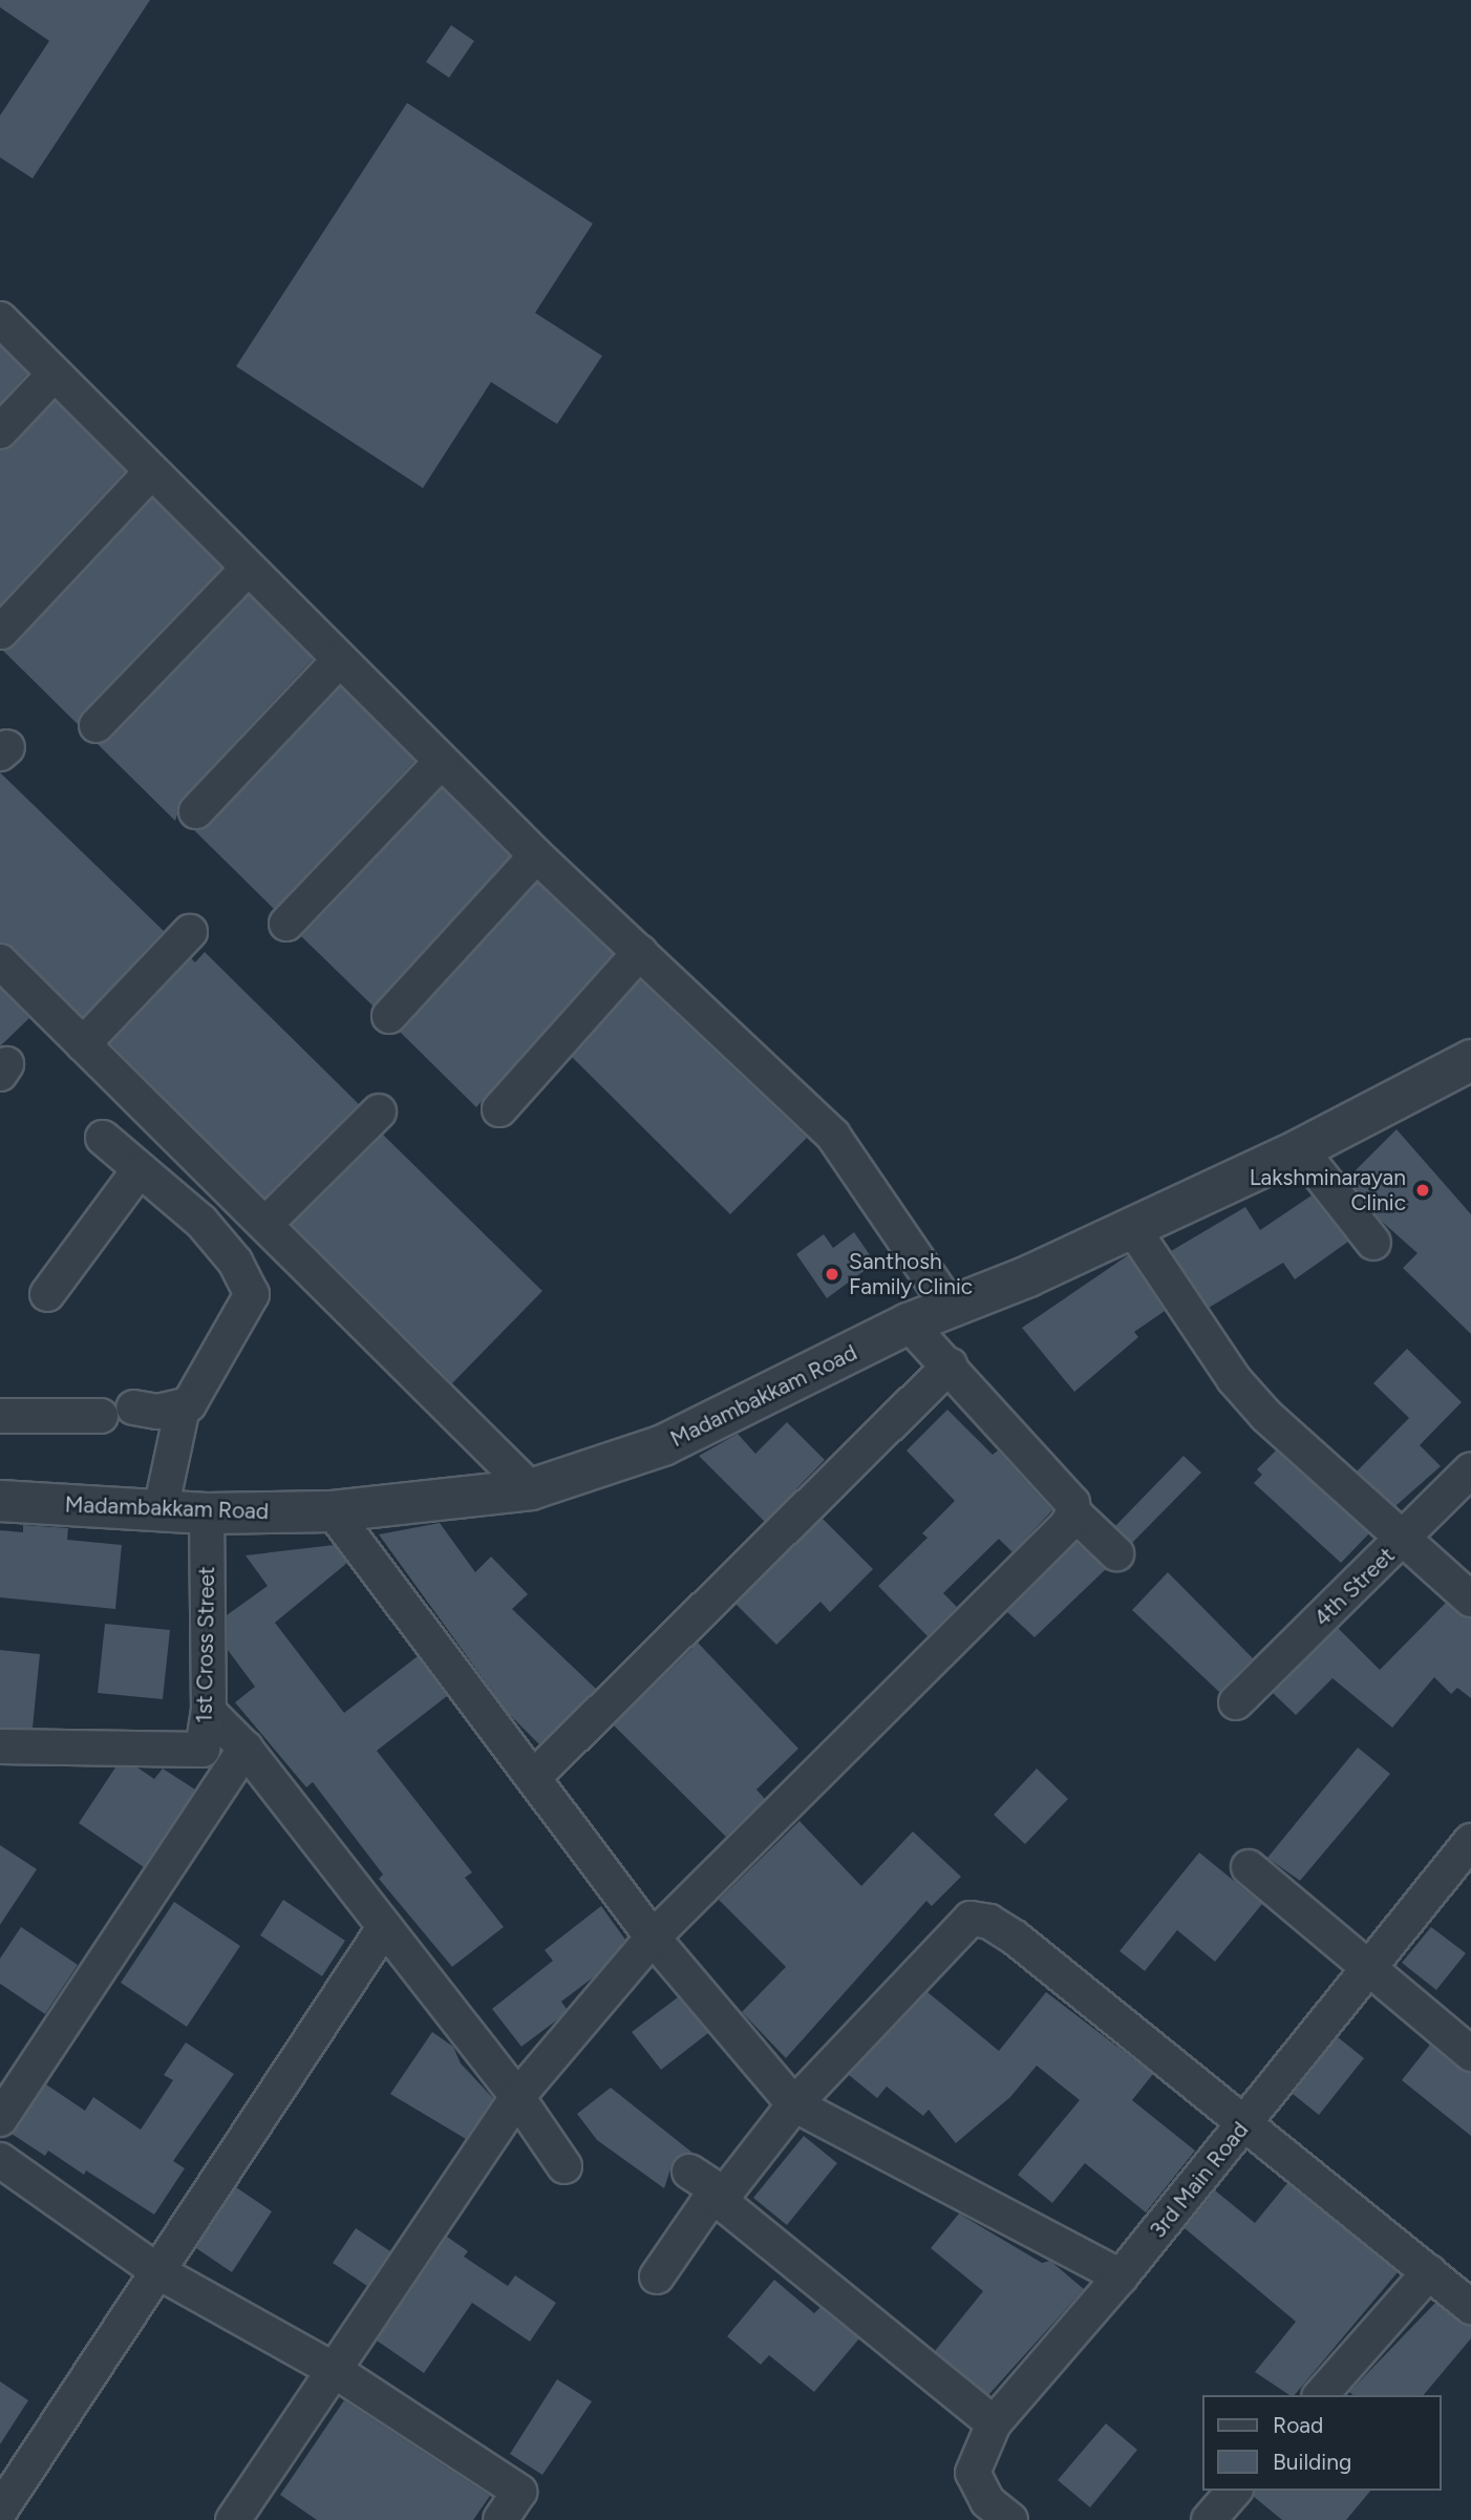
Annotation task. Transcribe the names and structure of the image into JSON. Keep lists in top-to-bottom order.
{
  "streets": {
    "street": [
      "Madambakkam Road",
      "4th Street",
      "1st Cross Street",
      "3rd Main Road"
    ]
  },
  "crossings": [
    ["Madambakkam Road", "1st Cross Street"]
  ],
  "places": ["Lakshminarayan Clinic", "Santhosh Family Clinic"],
  "legend": ["Road", "Building"]
}
